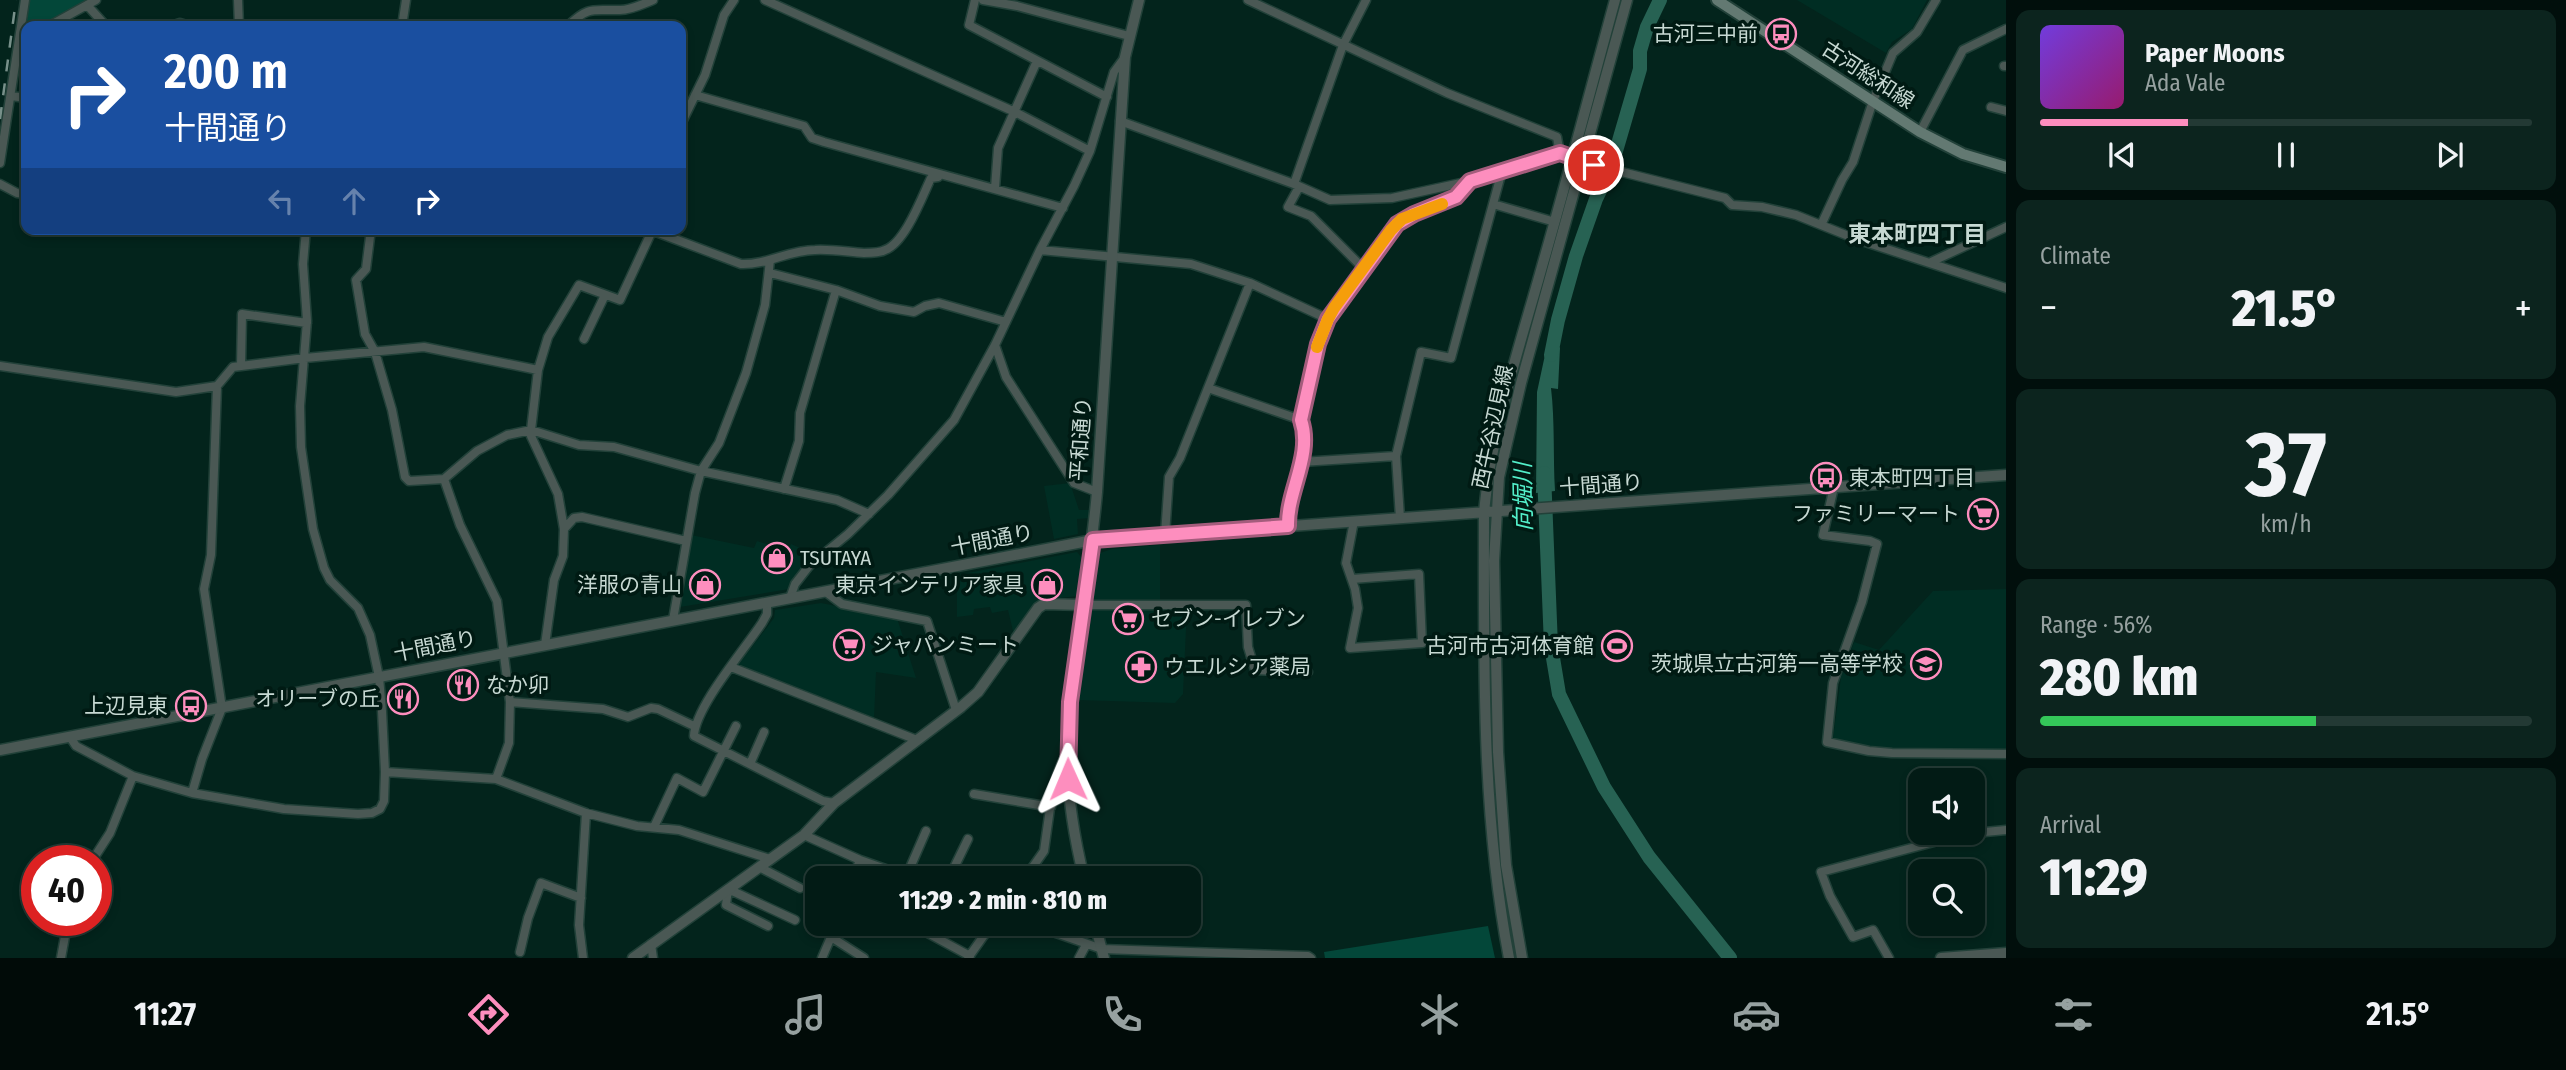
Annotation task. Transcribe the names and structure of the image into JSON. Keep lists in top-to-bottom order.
{
  "streets": {
    "main road": ["古河総和線"],
    "street": ["西牛谷辺見線", "平和通り", "十間通り"]
  },
  "crossings": [
    ["西牛谷辺見線", "十間通り"],
    ["平和通り", "十間通り"]
  ],
  "districts": ["東本町四丁目"],
  "water": ["向堀川"],
  "places": {
    "bus stop": ["古河三中前", "東本町四丁目", "上辺見東"],
    "supermarket": ["ファミリーマート", "セブン-イレブン", "ジャパンミート"],
    "shop": ["TSUTAYA", "洋服の青山", "東京インテリア家具"],
    "sports": ["古河市古河体育館"],
    "school or university": ["茨城県立古河第一高等学校"],
    "pharmacy": ["ウエルシア薬局"],
    "restaurant": ["なか卯", "オリーブの丘"]
  },
  "page": {
    "turn": ["200 m", "十間通り"],
    "song": ["Paper Moons", "Ada Vale"],
    "tile": [
      "Climate",
      ["37", "km/h"],
      ["Range · 56%", "280 km"],
      ["Arrival", "11:29"]
    ],
    "heat": ["−", "21.5°", "+"],
    "limit": "40",
    "trip": "11:29 · 2 min · 810 m",
    "tabs": ["11:27", "21.5°"]
  }
}
